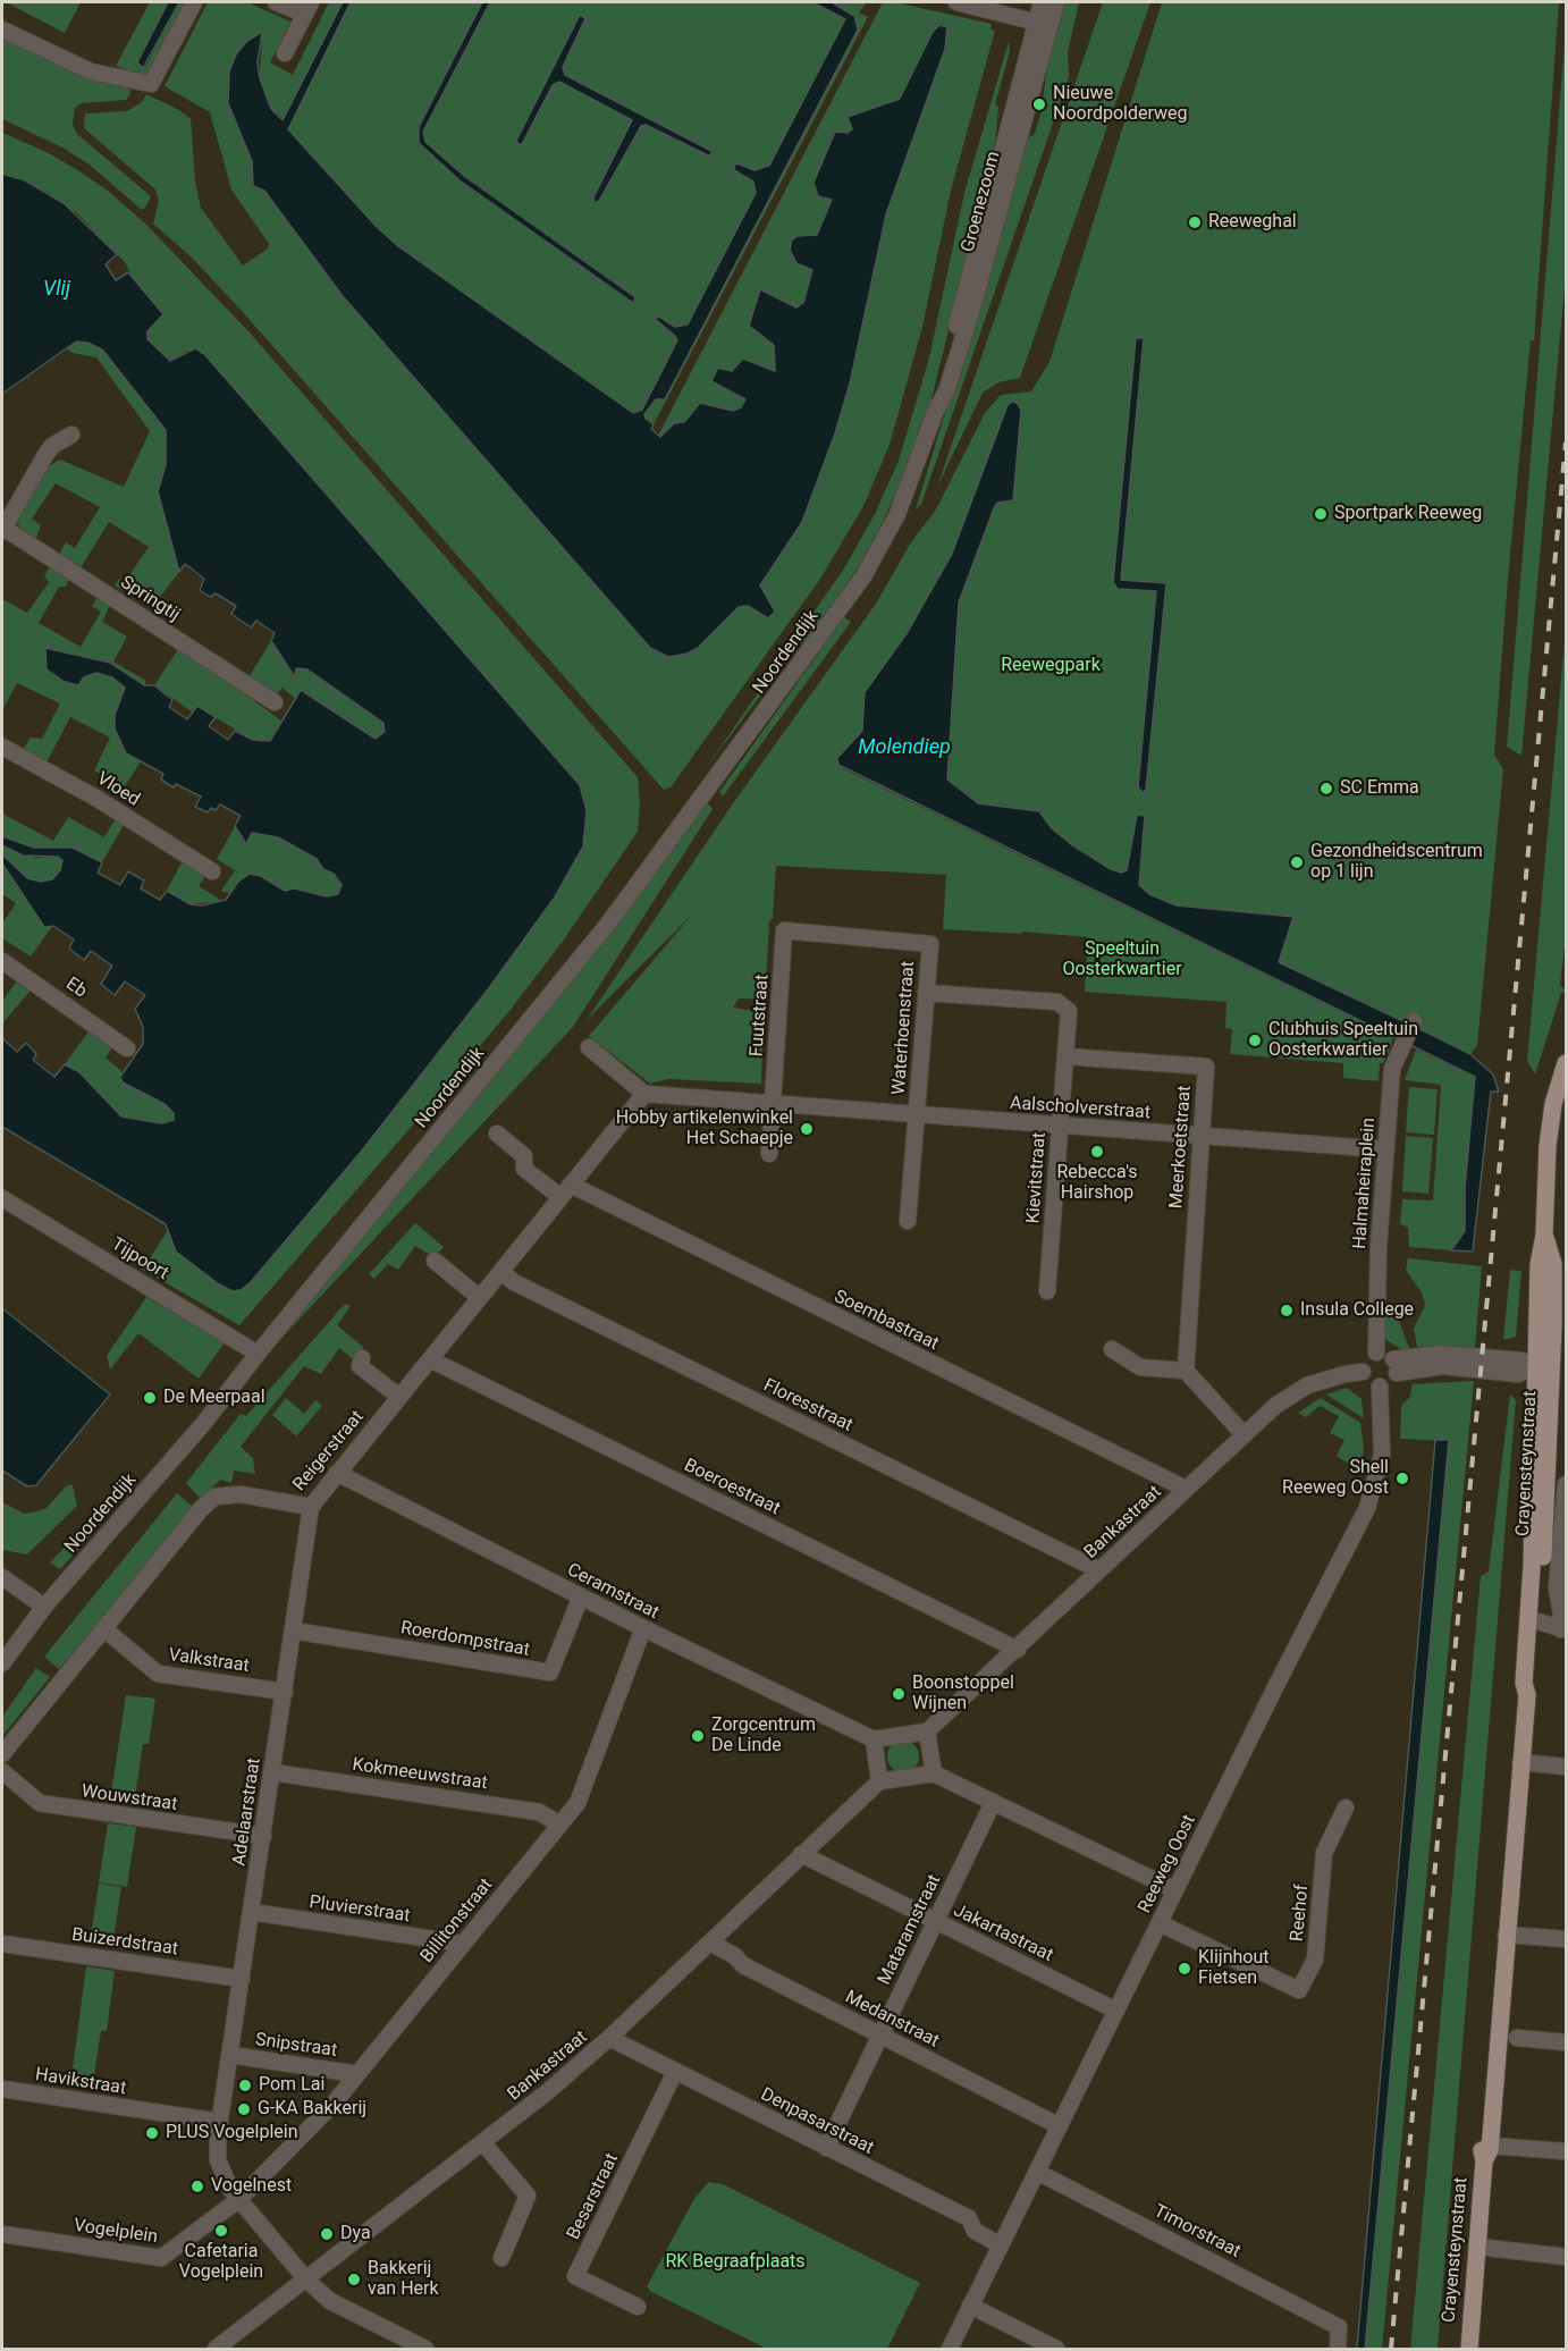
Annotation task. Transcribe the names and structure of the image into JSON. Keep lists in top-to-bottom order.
{
  "streets": {
    "main road": ["Crayensteynstraat"],
    "street": [
      "Groenezoom",
      "Springtij",
      "Noordendijk",
      "Vloed",
      "Eb",
      "Fuutstraat",
      "Waterhoenstraat",
      "Aalscholverstraat",
      "Meerkoetstraat",
      "Kievitstraat",
      "Halmaheiraplein",
      "Tijpoort",
      "Soembastraat",
      "Floresstraat",
      "Reigerstraat",
      "Boeroestraat",
      "Bankastraat",
      "Ceramstraat",
      "Roerdompstraat",
      "Valkstraat",
      "Kokmeeuwstraat",
      "Wouwstraat",
      "Adelaarstraat",
      "Reeweg Oost",
      "Pluvierstraat",
      "Reehof",
      "Billitonstraat",
      "Mataramstraat",
      "Jakartastraat",
      "Buizerdstraat",
      "Medanstraat",
      "Snipstraat",
      "Havikstraat",
      "Denpasarstraat",
      "Besarstraat",
      "Vogelplein",
      "Timorstraat"
    ]
  },
  "crossings": [
    ["Groenezoom", "Noordendijk"],
    ["Noordendijk", "Tijpoort"],
    ["Fuutstraat", "Waterhoenstraat"],
    ["Fuutstraat", "Aalscholverstraat"],
    ["Waterhoenstraat", "Aalscholverstraat"],
    ["Waterhoenstraat", "Kievitstraat"],
    ["Aalscholverstraat", "Meerkoetstraat"],
    ["Aalscholverstraat", "Kievitstraat"],
    ["Aalscholverstraat", "Halmaheiraplein"],
    ["Aalscholverstraat", "Reigerstraat"],
    ["Meerkoetstraat", "Kievitstraat"],
    ["Halmaheiraplein", "Bankastraat"],
    ["Halmaheiraplein", "Reeweg Oost"],
    ["Soembastraat", "Reigerstraat"],
    ["Soembastraat", "Bankastraat"],
    ["Floresstraat", "Reigerstraat"],
    ["Floresstraat", "Bankastraat"],
    ["Reigerstraat", "Boeroestraat"],
    ["Reigerstraat", "Ceramstraat"],
    ["Reigerstraat", "Valkstraat"],
    ["Reigerstraat", "Adelaarstraat"],
    ["Boeroestraat", "Bankastraat"],
    ["Bankastraat", "Reeweg Oost"],
    ["Bankastraat", "Jakartastraat"],
    ["Bankastraat", "Medanstraat"],
    ["Bankastraat", "Denpasarstraat"],
    ["Ceramstraat", "Roerdompstraat"],
    ["Ceramstraat", "Billitonstraat"],
    ["Roerdompstraat", "Adelaarstraat"],
    ["Valkstraat", "Adelaarstraat"],
    ["Kokmeeuwstraat", "Adelaarstraat"],
    ["Kokmeeuwstraat", "Billitonstraat"],
    ["Wouwstraat", "Adelaarstraat"],
    ["Adelaarstraat", "Pluvierstraat"],
    ["Adelaarstraat", "Buizerdstraat"],
    ["Adelaarstraat", "Snipstraat"],
    ["Adelaarstraat", "Havikstraat"],
    ["Reeweg Oost", "Reehof"],
    ["Reeweg Oost", "Jakartastraat"],
    ["Reeweg Oost", "Medanstraat"],
    ["Reeweg Oost", "Denpasarstraat"],
    ["Reeweg Oost", "Timorstraat"],
    ["Pluvierstraat", "Billitonstraat"],
    ["Billitonstraat", "Snipstraat"],
    ["Billitonstraat", "Vogelplein"],
    ["Mataramstraat", "Jakartastraat"],
    ["Mataramstraat", "Medanstraat"],
    ["Mataramstraat", "Denpasarstraat"],
    ["Denpasarstraat", "Besarstraat"]
  ],
  "water": ["Vlij", "Molendiep"],
  "parks": ["Reewegpark", "Speeltuin Oosterkwartier", "RK Begraafplaats"],
  "places": [
    "Nieuwe Noordpolderweg",
    "Reeweghal",
    "Sportpark Reeweg",
    "SC Emma",
    "Gezondheidscentrum op 1 lijn",
    "Clubhuis Speeltuin Oosterkwartier",
    "Hobby artikelenwinkel Het Schaepje",
    "Rebecca's Hairshop",
    "Insula College",
    "De Meerpaal",
    "Shell Reeweg Oost",
    "Boonstoppel Wijnen",
    "Zorgcentrum De Linde",
    "Klijnhout Fietsen",
    "Pom Lai",
    "G-KA Bakkerij",
    "PLUS Vogelplein",
    "Vogelnest",
    "Cafetaria Vogelplein",
    "Dya",
    "Bakkerij van Herk"
  ]
}
